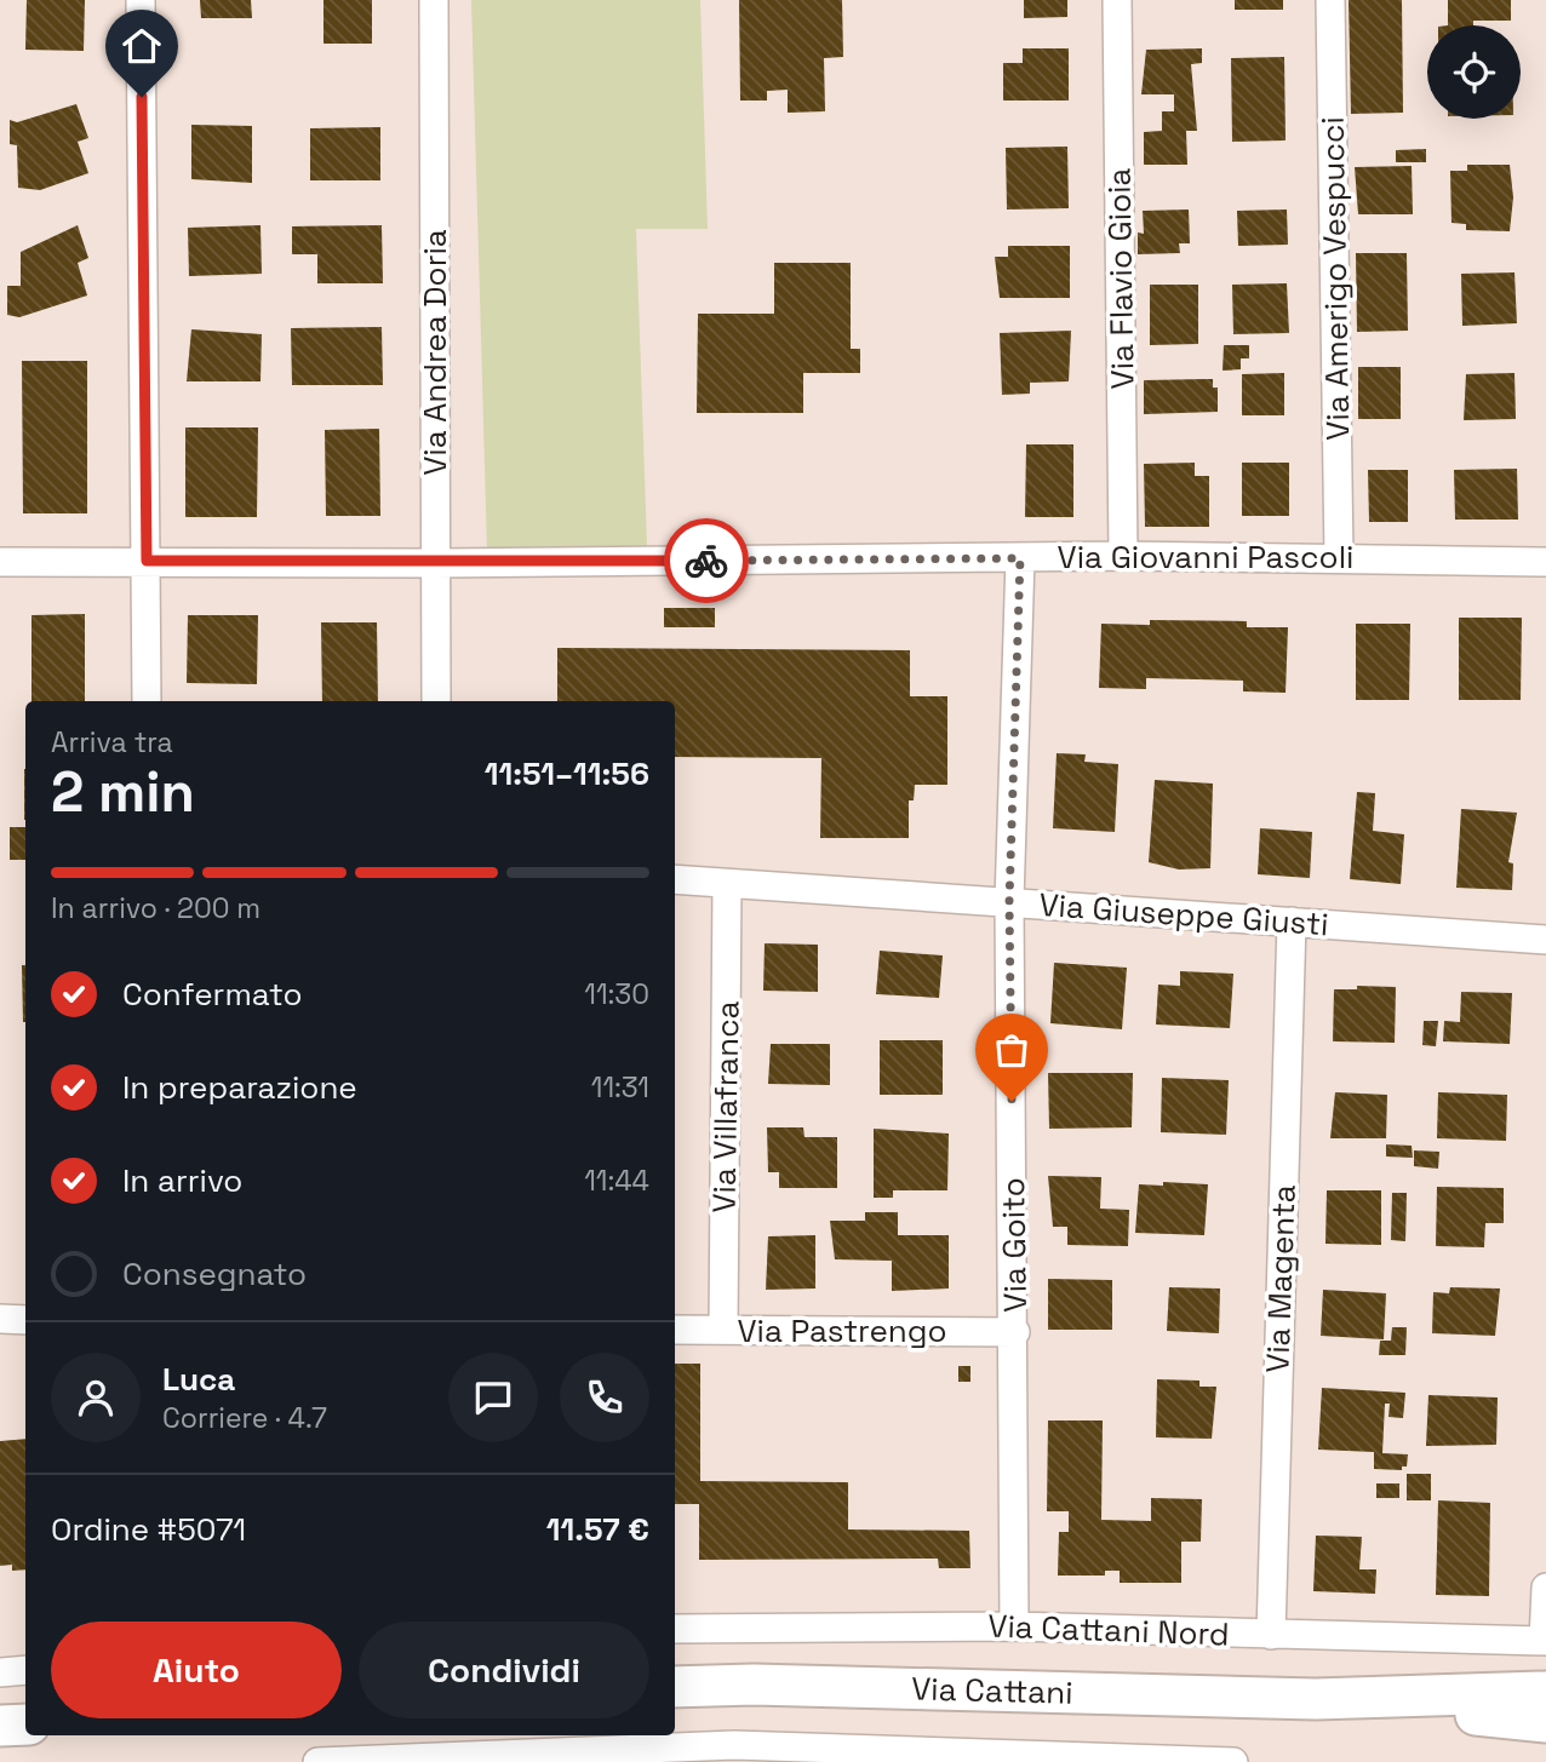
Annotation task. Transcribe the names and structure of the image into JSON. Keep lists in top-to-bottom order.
{
  "streets": {
    "main road": ["Via Cattani"],
    "street": [
      "Via Flavio Gioia",
      "Via Amerigo Vespucci",
      "Via Andrea Doria",
      "Via Giovanni Pascoli",
      "Via Giuseppe Giusti",
      "Via Villafranca",
      "Via Goito",
      "Via Magenta",
      "Via Pastrengo",
      "Via Cattani Nord"
    ]
  },
  "crossings": [
    ["Via Flavio Gioia", "Via Giovanni Pascoli"],
    ["Via Amerigo Vespucci", "Via Giovanni Pascoli"],
    ["Via Andrea Doria", "Via Giovanni Pascoli"],
    ["Via Giovanni Pascoli", "Via Goito"],
    ["Via Giuseppe Giusti", "Via Villafranca"],
    ["Via Giuseppe Giusti", "Via Goito"],
    ["Via Giuseppe Giusti", "Via Magenta"],
    ["Via Villafranca", "Via Pastrengo"],
    ["Via Goito", "Via Pastrengo"],
    ["Via Goito", "Via Cattani Nord"],
    ["Via Magenta", "Via Cattani Nord"]
  ],
  "page": {
    "heading": ["2 min", "Arriva tra", "11:51–11:56"],
    "panel": [
      "Luca",
      "Corriere · 4.7",
      "Ordine #5071",
      "11.57 €"
    ],
    "bar": "In arrivo · 200 m",
    "list": [
      ["Confermato", "11:30"],
      ["In preparazione", "11:31"],
      ["In arrivo", "11:44"],
      "Consegnato"
    ],
    "buttons": ["Aiuto", "Condividi"]
  }
}
